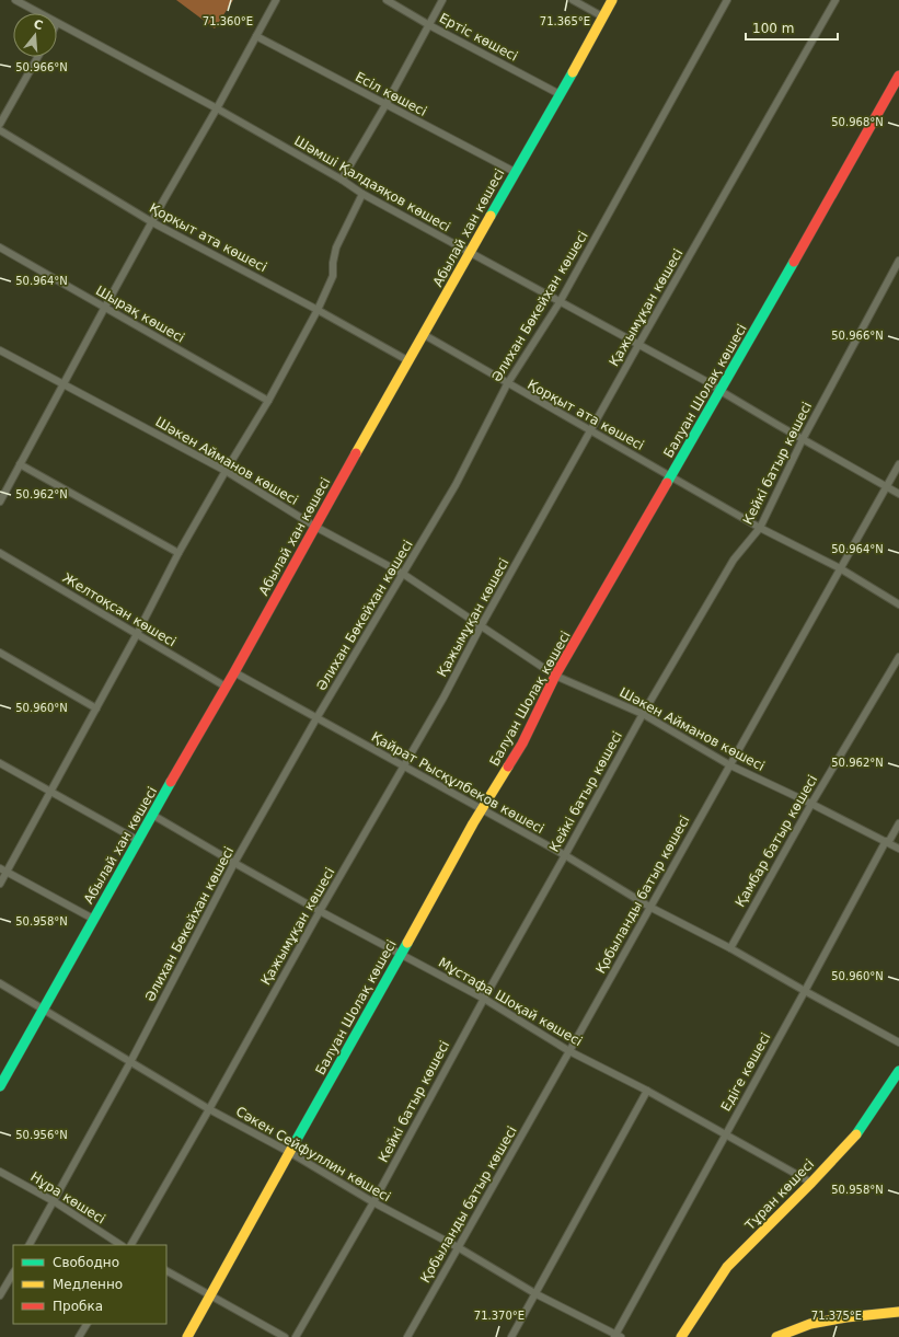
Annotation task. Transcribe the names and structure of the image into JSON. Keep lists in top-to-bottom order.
{
  "streets": {
    "street": [
      "Ертіс көшесі",
      "Есіл көшесі",
      "Шәмші Қалдаяқов көшесі",
      "Абылай хан көшесі",
      "Қорқыт ата көшесі",
      "Әлихан Бөкейхан көшесі",
      "Қажымұқан көшесі",
      "Шырақ көшесі",
      "Балуан Шолақ көшесі",
      "Шәкен Айманов көшесі",
      "Кейкі батыр көшесі",
      "Желтоқсан көшесі",
      "Қайрат Рысқұлбеков көшесі",
      "Қамбар батыр көшесі",
      "Қобыланды батыр көшесі",
      "Мұстафа Шоқай көшесі",
      "Едіге көшесі",
      "Сәкен Сейфуллин көшесі",
      "Тұран көшесі",
      "Нұра көшесі"
    ]
  },
  "crossings": [
    ["Ертіс көшесі", "Абылай хан көшесі"],
    ["Есіл көшесі", "Абылай хан көшесі"],
    ["Шәмші Қалдаяқов көшесі", "Абылай хан көшесі"],
    ["Шәмші Қалдаяқов көшесі", "Әлихан Бөкейхан көшесі"],
    ["Шәмші Қалдаяқов көшесі", "Қажымұқан көшесі"],
    ["Шәмші Қалдаяқов көшесі", "Балуан Шолақ көшесі"],
    ["Шәмші Қалдаяқов көшесі", "Кейкі батыр көшесі"],
    ["Шәмші Қалдаяқов көшесі", "Қобыланды батыр көшесі"],
    ["Абылай хан көшесі", "Қорқыт ата көшесі"],
    ["Абылай хан көшесі", "Шәкен Айманов көшесі"],
    ["Абылай хан көшесі", "Желтоқсан көшесі"],
    ["Абылай хан көшесі", "Қайрат Рысқұлбеков көшесі"],
    ["Абылай хан көшесі", "Мұстафа Шоқай көшесі"],
    ["Абылай хан көшесі", "Сәкен Сейфуллин көшесі"],
    ["Қорқыт ата көшесі", "Әлихан Бөкейхан көшесі"],
    ["Қорқыт ата көшесі", "Қажымұқан көшесі"],
    ["Қорқыт ата көшесі", "Балуан Шолақ көшесі"],
    ["Қорқыт ата көшесі", "Кейкі батыр көшесі"],
    ["Қорқыт ата көшесі", "Қобыланды батыр көшесі"],
    ["Әлихан Бөкейхан көшесі", "Шәкен Айманов көшесі"],
    ["Әлихан Бөкейхан көшесі", "Қайрат Рысқұлбеков көшесі"],
    ["Әлихан Бөкейхан көшесі", "Мұстафа Шоқай көшесі"],
    ["Әлихан Бөкейхан көшесі", "Сәкен Сейфуллин көшесі"],
    ["Әлихан Бөкейхан көшесі", "Нұра көшесі"],
    ["Қажымұқан көшесі", "Шәкен Айманов көшесі"],
    ["Қажымұқан көшесі", "Қайрат Рысқұлбеков көшесі"],
    ["Қажымұқан көшесі", "Мұстафа Шоқай көшесі"],
    ["Қажымұқан көшесі", "Сәкен Сейфуллин көшесі"],
    ["Балуан Шолақ көшесі", "Шәкен Айманов көшесі"],
    ["Балуан Шолақ көшесі", "Қайрат Рысқұлбеков көшесі"],
    ["Балуан Шолақ көшесі", "Мұстафа Шоқай көшесі"],
    ["Балуан Шолақ көшесі", "Сәкен Сейфуллин көшесі"],
    ["Шәкен Айманов көшесі", "Кейкі батыр көшесі"],
    ["Шәкен Айманов көшесі", "Қамбар батыр көшесі"],
    ["Шәкен Айманов көшесі", "Қобыланды батыр көшесі"],
    ["Шәкен Айманов көшесі", "Едіге көшесі"],
    ["Кейкі батыр көшесі", "Қайрат Рысқұлбеков көшесі"],
    ["Кейкі батыр көшесі", "Мұстафа Шоқай көшесі"],
    ["Кейкі батыр көшесі", "Сәкен Сейфуллин көшесі"],
    ["Қайрат Рысқұлбеков көшесі", "Қамбар батыр көшесі"],
    ["Қайрат Рысқұлбеков көшесі", "Қобыланды батыр көшесі"],
    ["Қайрат Рысқұлбеков көшесі", "Едіге көшесі"],
    ["Қобыланды батыр көшесі", "Мұстафа Шоқай көшесі"],
    ["Қобыланды батыр көшесі", "Сәкен Сейфуллин көшесі"],
    ["Мұстафа Шоқай көшесі", "Едіге көшесі"],
    ["Мұстафа Шоқай көшесі", "Тұран көшесі"],
    ["Едіге көшесі", "Сәкен Сейфуллин көшесі"]
  ],
  "legend": ["Свободно", "Медленно", "Пробка"],
  "scale_bar": "100 m",
  "north": "top",
  "coordinates": [
    "71.360°E",
    "71.365°E",
    "50.966°N",
    "50.968°N",
    "50.964°N",
    "50.962°N",
    "50.960°N",
    "50.958°N",
    "50.956°N",
    "71.370°E",
    "71.375°E"
  ]
}
